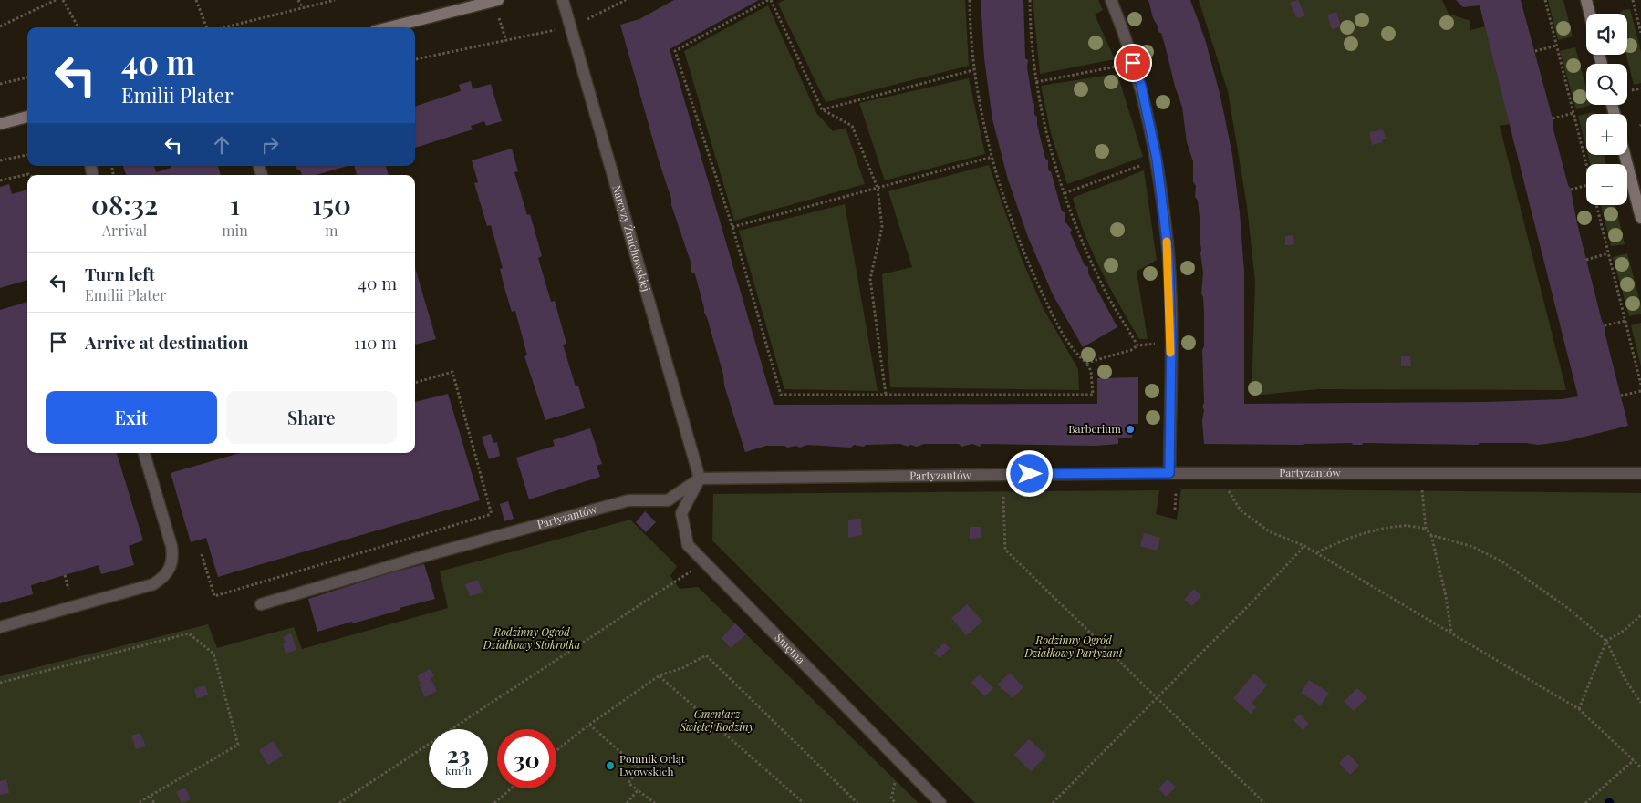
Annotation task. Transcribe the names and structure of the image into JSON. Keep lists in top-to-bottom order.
{
  "streets": {
    "street": ["Narcyzy Żmichowskiej", "Partyzantów", "Smętna"]
  },
  "crossings": [
    ["Narcyzy Żmichowskiej", "Partyzantów"],
    ["Narcyzy Żmichowskiej", "Smętna"],
    ["Partyzantów", "Smętna"]
  ],
  "parks": ["Rodzinny Ogród Działkowy Stokrotka", "Rodzinny Ogród Działkowy Partyzant", "Cmentarz Świętej Rodziny"],
  "places": ["Barberium", "Pomnik Orląt Lwowskich"],
  "page": {
    "map_buttons": ["+", "−"],
    "turn": ["40 m", "Emilii Plater"],
    "eta": [
      "08:32",
      "Arrival",
      "1",
      "min",
      "150",
      "m"
    ],
    "list": [
      {
        "name": "Turn left",
        "note": "Emilii Plater",
        "value": "40 m"
      },
      {
        "name": "Arrive at destination",
        "value": "110 m"
      }
    ],
    "buttons": ["Exit", "Share"],
    "speed": "23 km/h",
    "limit": "30"
  }
}
